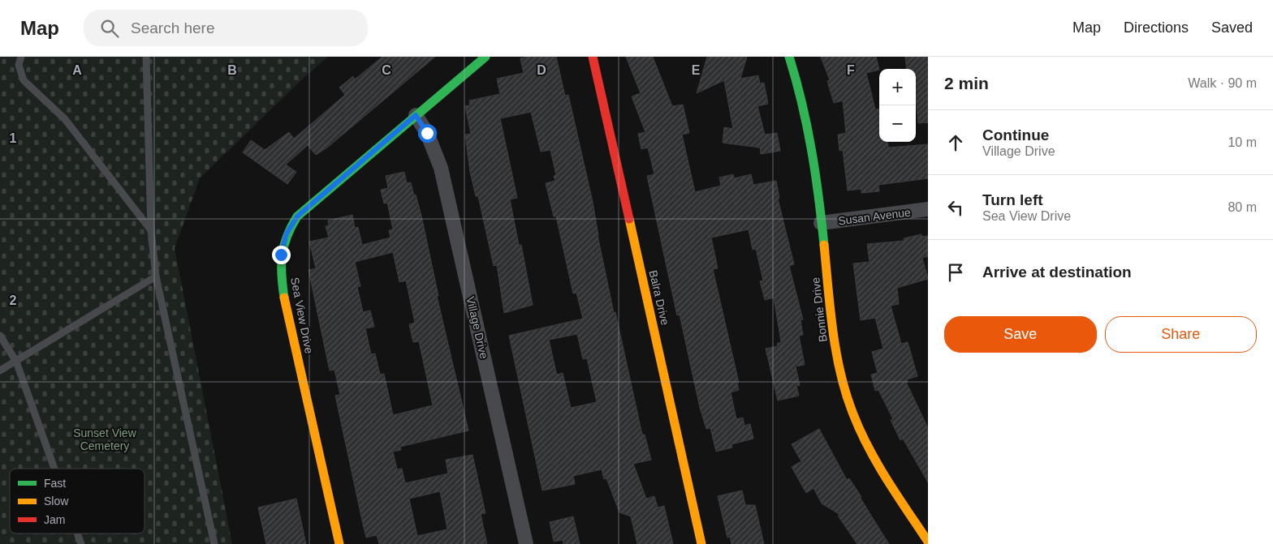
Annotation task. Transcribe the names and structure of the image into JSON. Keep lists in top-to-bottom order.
{
  "streets": {
    "street": [
      "Susan Avenue",
      "Balra Drive",
      "Bonnie Drive",
      "Sea View Drive",
      "Village Drive"
    ]
  },
  "crossings": [
    ["Susan Avenue", "Bonnie Drive"],
    ["Sea View Drive", "Village Drive"]
  ],
  "parks": ["Sunset View Cemetery"],
  "legend": ["Fast", "Slow", "Jam"],
  "page": {
    "header": "Map",
    "search": "Search here",
    "nav": ["Map", "Directions", "Saved"],
    "heading": ["2 min", "Walk · 90 m"],
    "map_buttons": ["+", "−"],
    "list": [
      ["Continue", "Village Drive", "10 m"],
      ["Turn left", "Sea View Drive", "80 m"],
      "Arrive at destination"
    ],
    "buttons": ["Save", "Share"]
  },
  "grid": {
    "columns": [
      "A",
      "B",
      "C",
      "D",
      "E",
      "F"
    ],
    "rows": ["1", "2"]
  }
}
